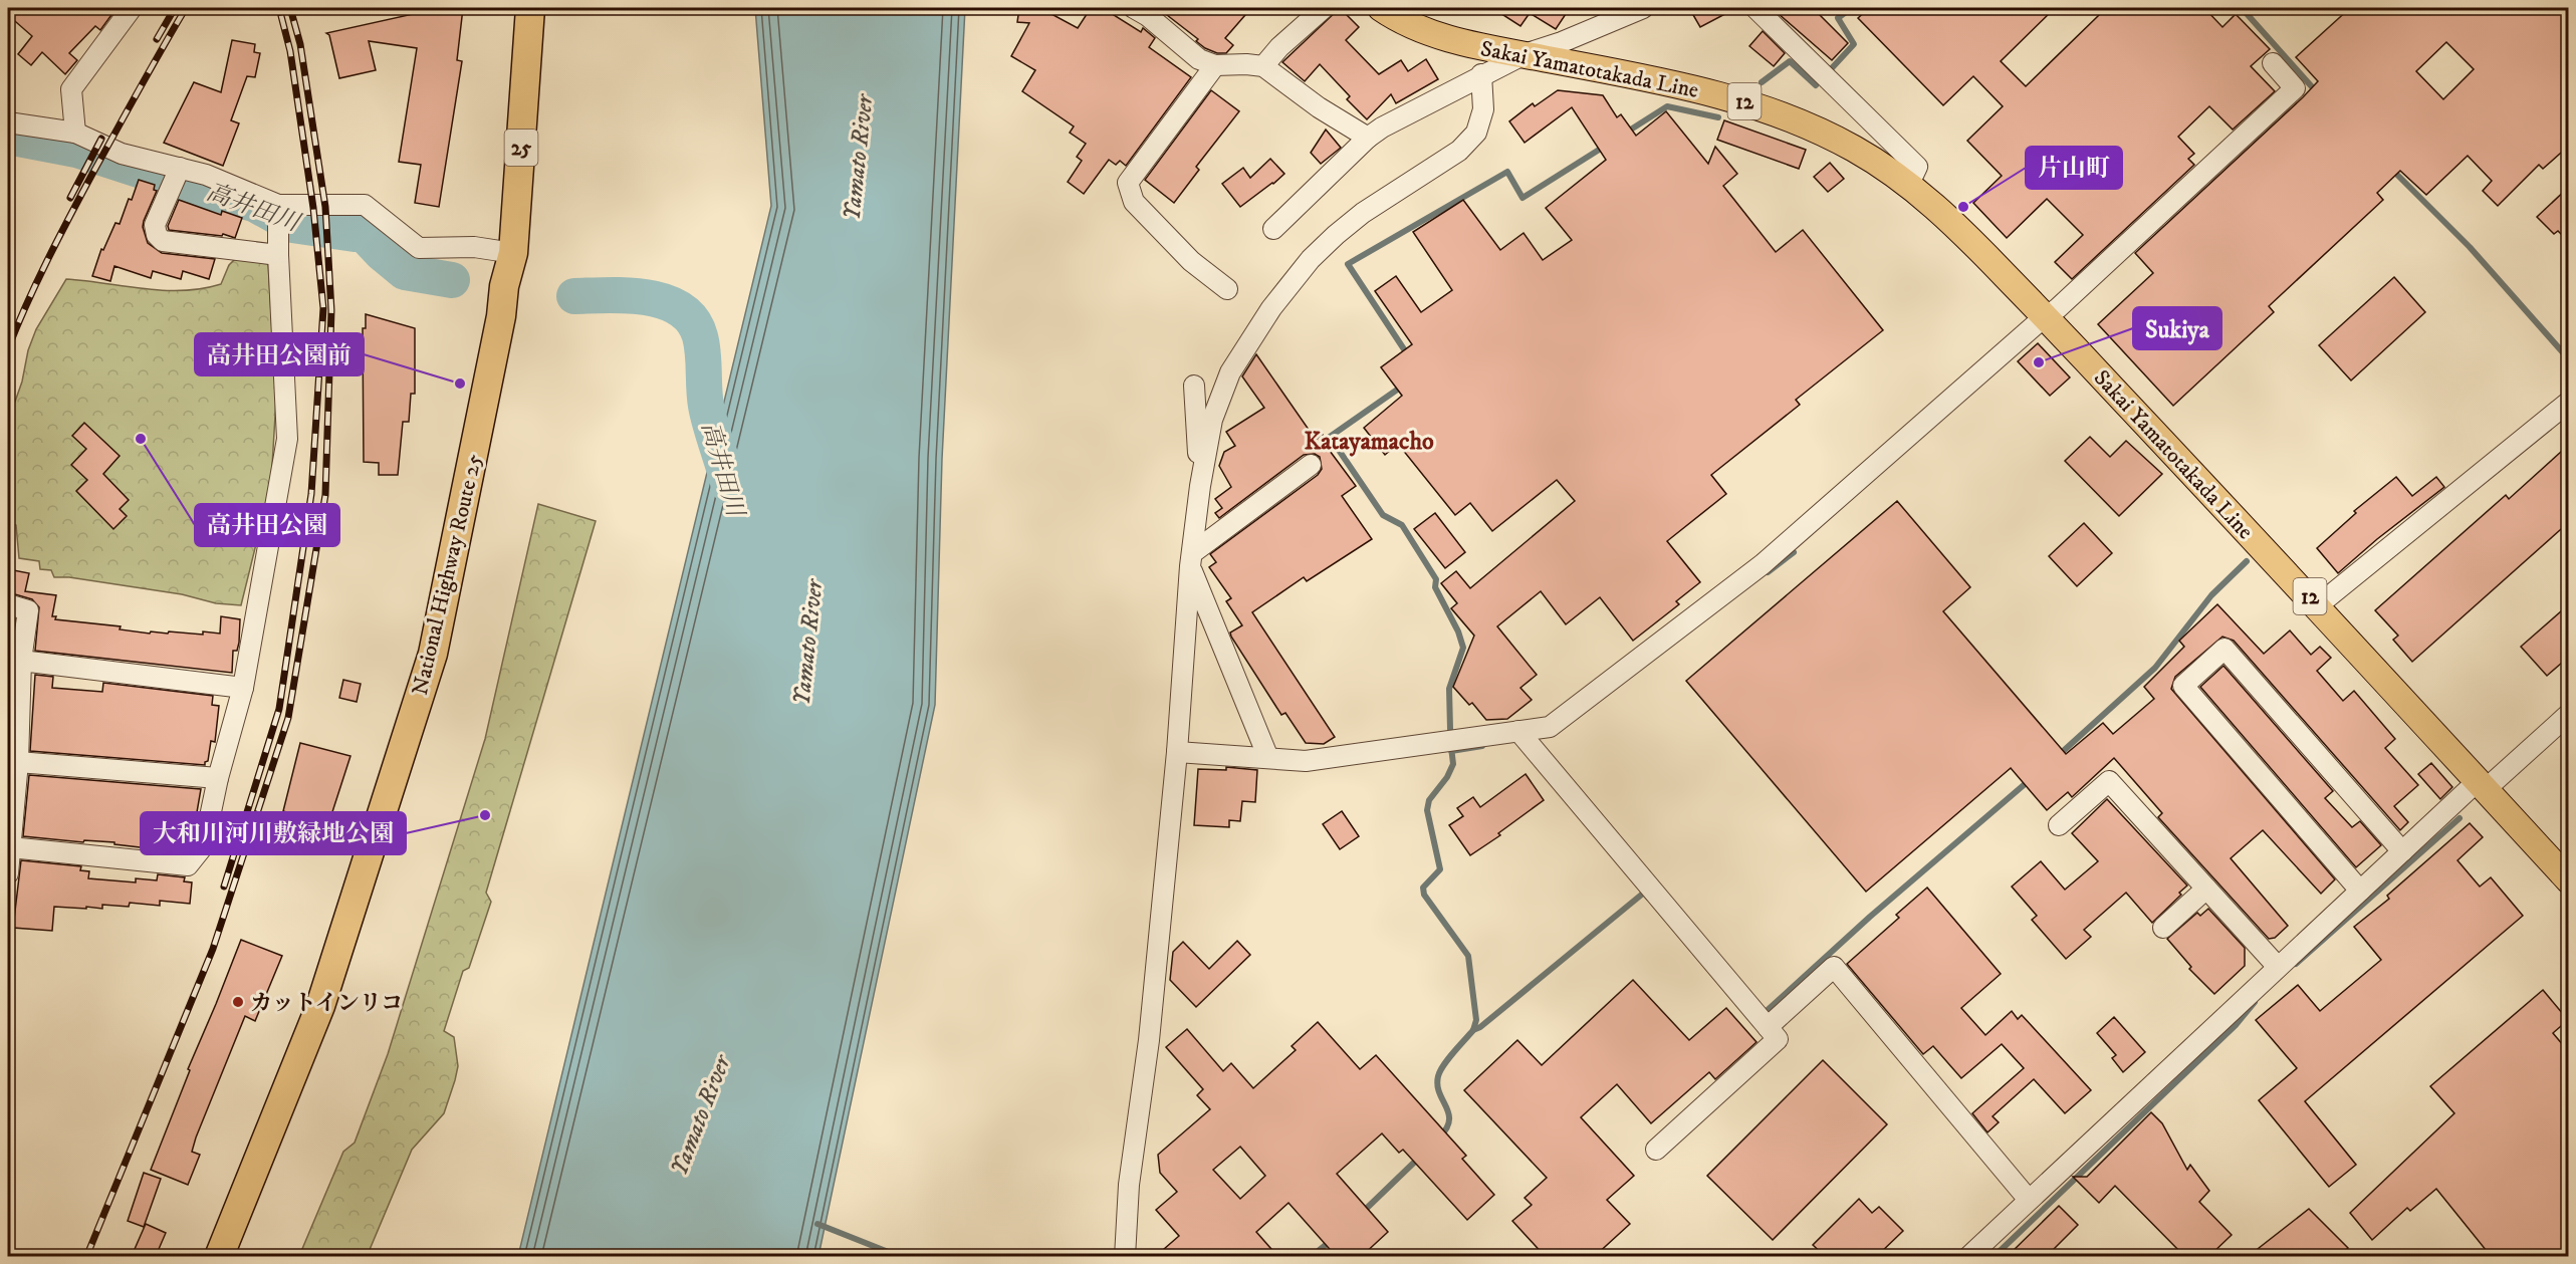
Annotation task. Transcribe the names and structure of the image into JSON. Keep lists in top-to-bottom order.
{
  "streets": {
    "highway": ["25", "National Highway Route 25"],
    "main road": ["Sakai Yamatotakada Line", "12"]
  },
  "districts": ["Katayamacho"],
  "water": ["Yamato River", "高井田川"],
  "places": [
    "片山町",
    "Sukiya",
    "高井田公園前",
    "高井田公園",
    "大和川河川敷緑地公園",
    "カットインリコ"
  ]
}
